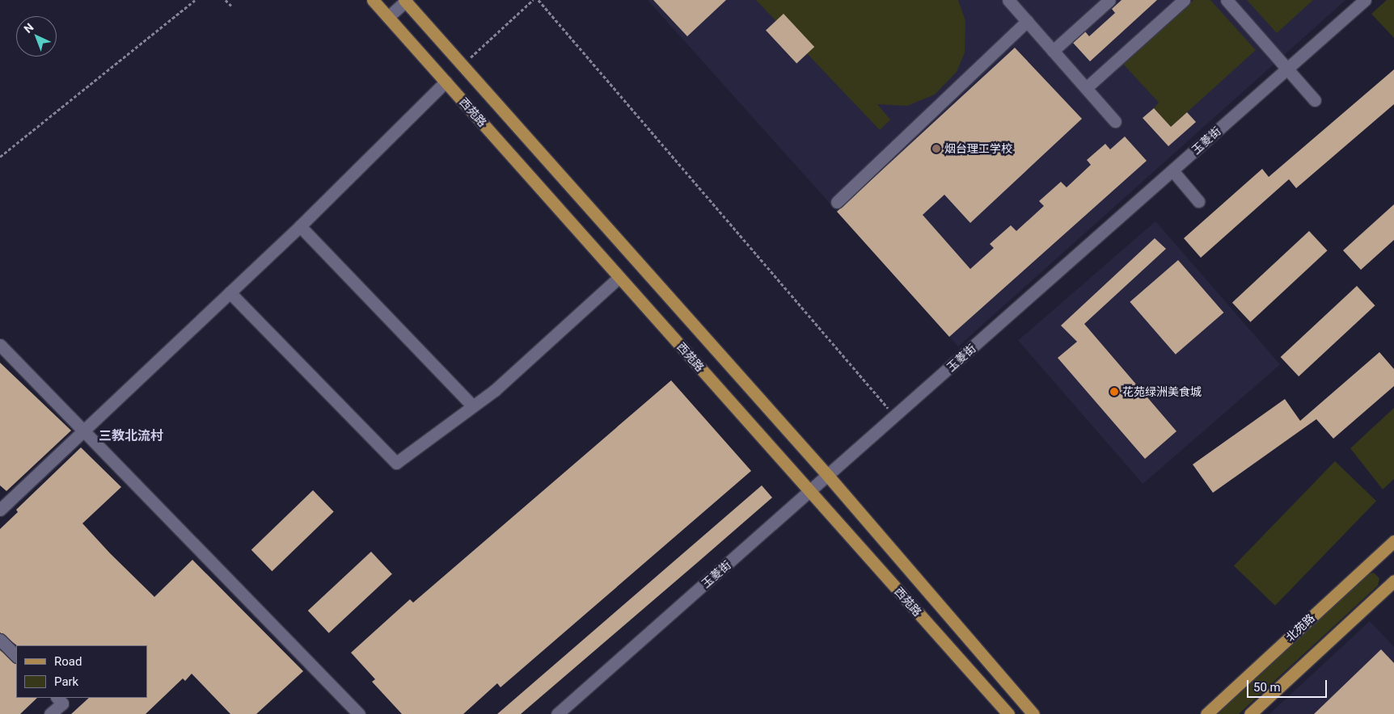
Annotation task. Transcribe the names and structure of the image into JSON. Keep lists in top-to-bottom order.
{
  "streets": {
    "main road": ["西苑路", "北苑路"],
    "street": ["玉菱街"]
  },
  "crossings": [
    ["西苑路", "玉菱街"]
  ],
  "districts": ["三教北流村"],
  "places": ["烟台理工学校", "花苑绿洲美食城"],
  "legend": ["Road", "Park"],
  "scale_bar": "50 m",
  "north": "top left"
}
